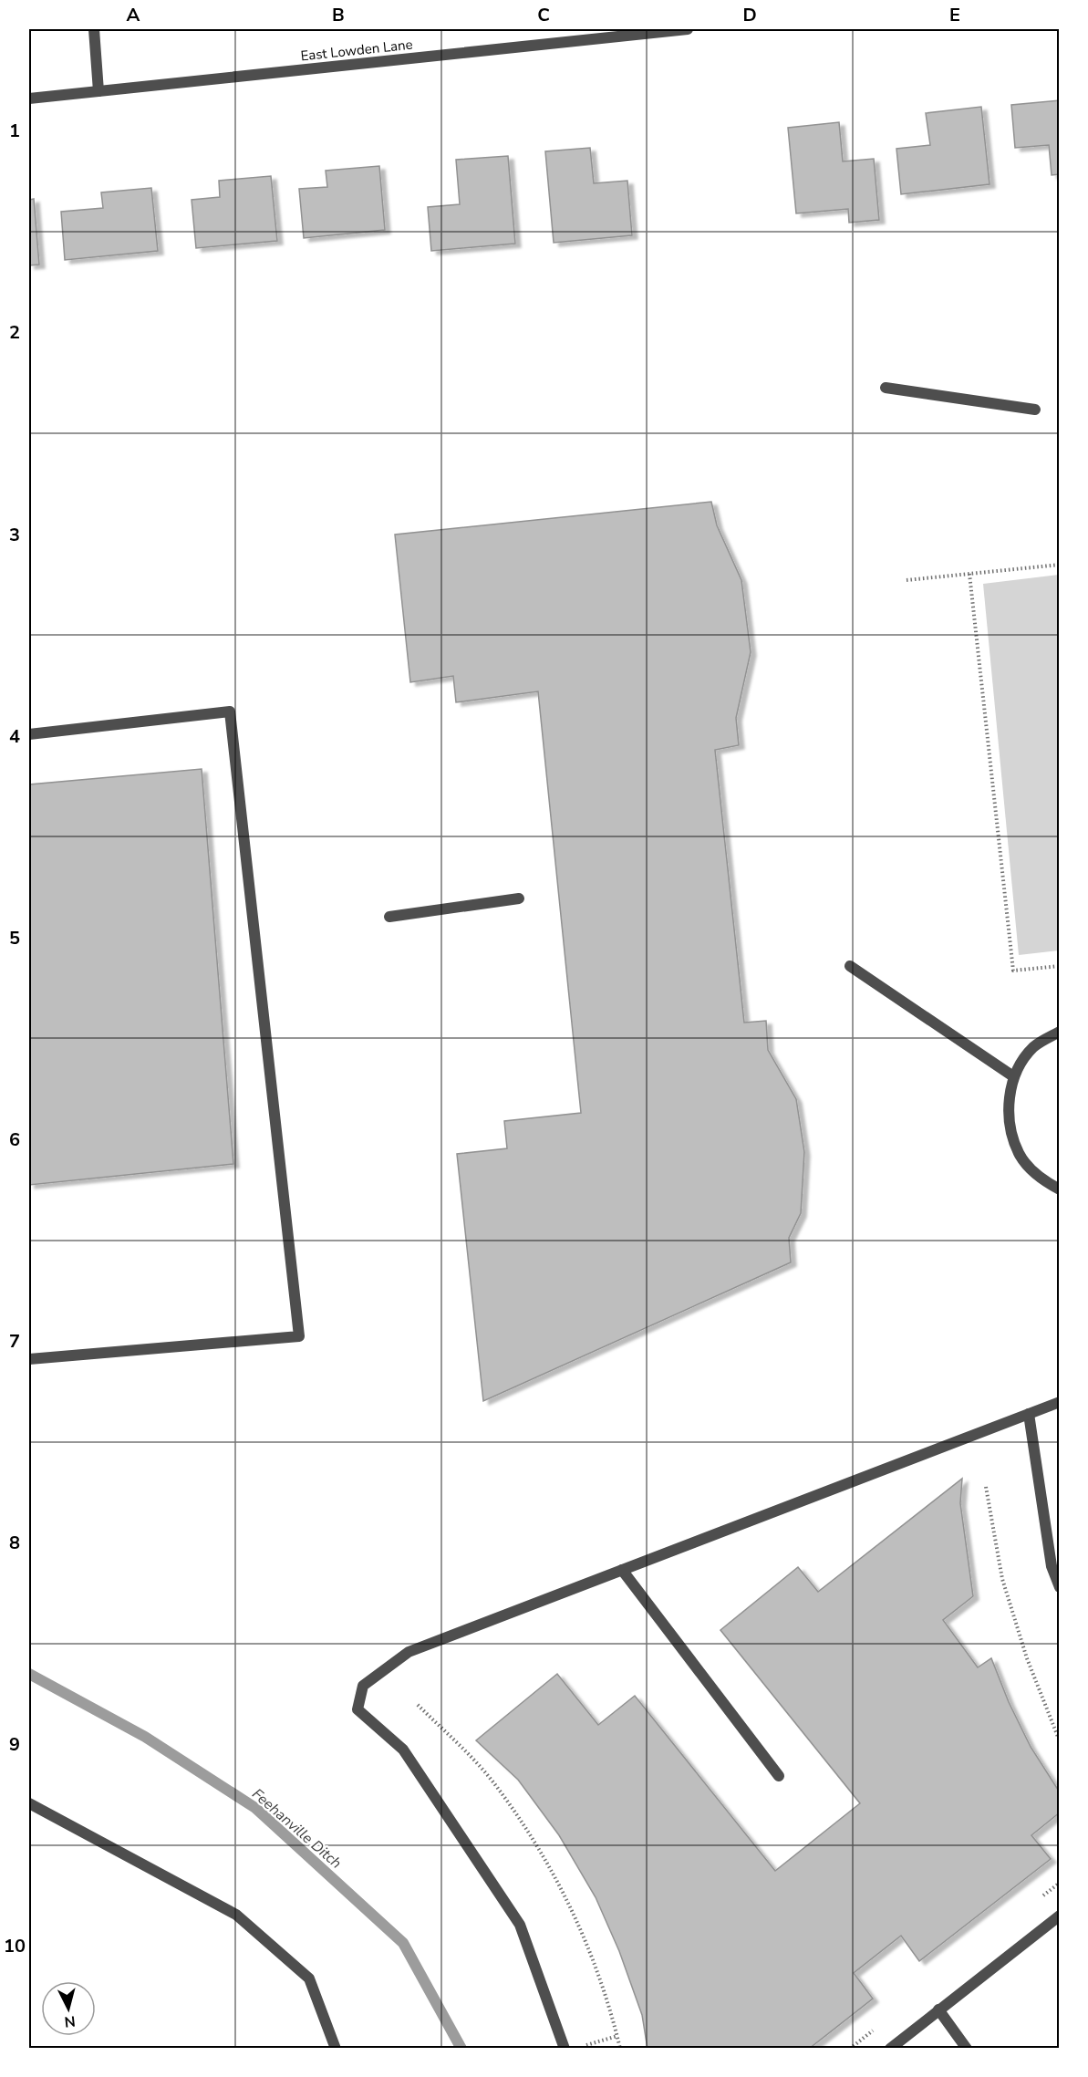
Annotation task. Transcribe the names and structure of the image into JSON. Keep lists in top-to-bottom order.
{
  "streets": {
    "street": ["East Lowden Lane"]
  },
  "water": ["Feehanville Ditch"],
  "north": "bottom",
  "grid": {
    "columns": [
      "A",
      "B",
      "C",
      "D",
      "E"
    ],
    "rows": [
      "1",
      "2",
      "3",
      "4",
      "5",
      "6",
      "7",
      "8",
      "9",
      "10"
    ]
  }
}
